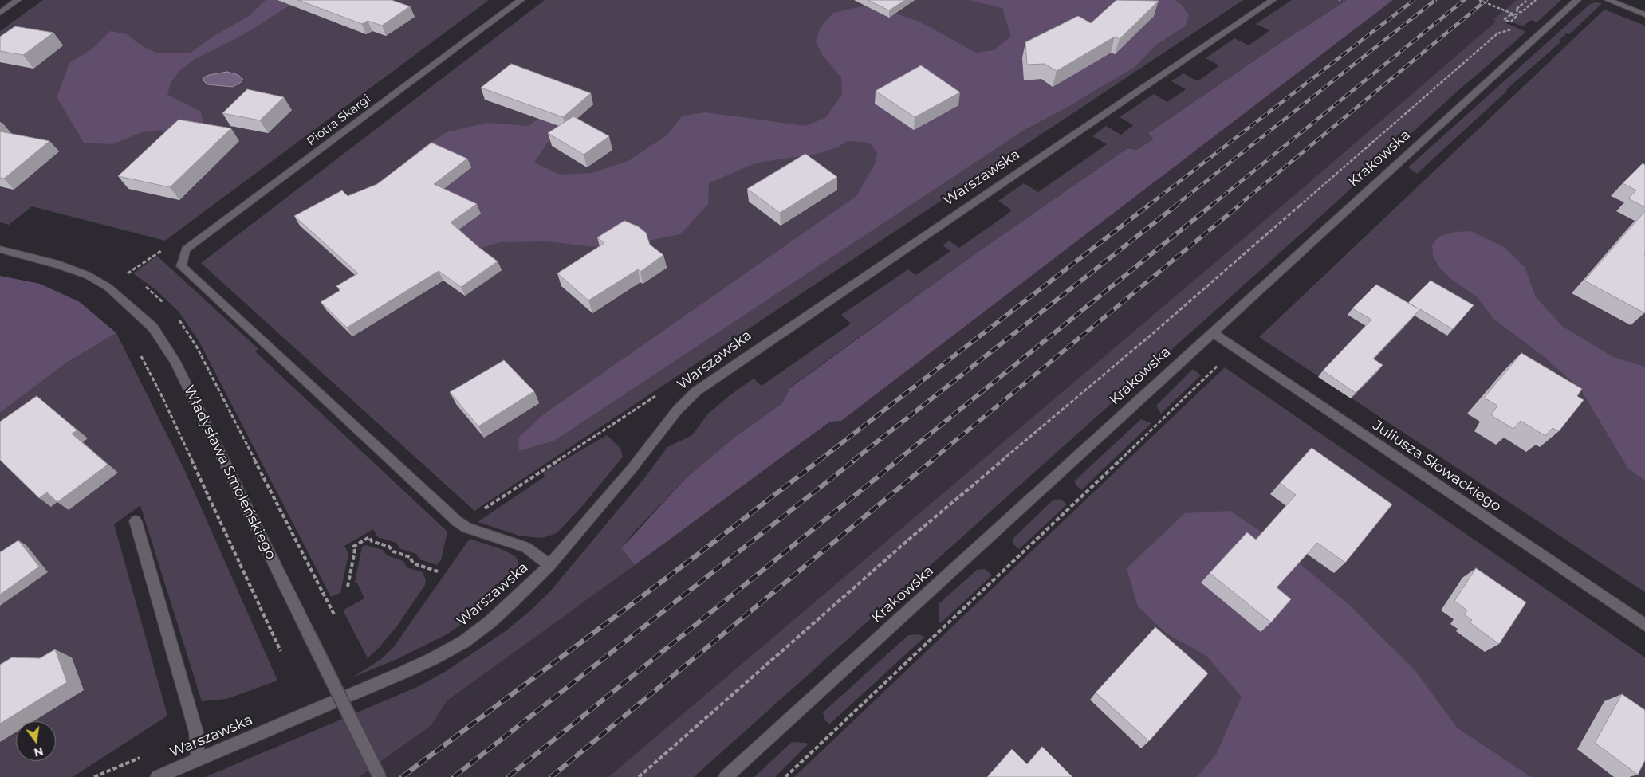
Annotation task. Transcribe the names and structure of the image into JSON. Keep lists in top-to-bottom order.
{
  "streets": {
    "street": [
      "Piotra Skargi",
      "Krakowska",
      "Warszawska",
      "Juliusza Słowackiego",
      "Władysława Smoleńskiego"
    ]
  },
  "crossings": [
    ["Piotra Skargi", "Warszawska"],
    ["Krakowska", "Juliusza Słowackiego"]
  ],
  "north": "bottom"
}
